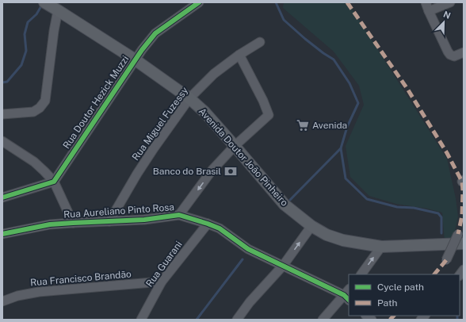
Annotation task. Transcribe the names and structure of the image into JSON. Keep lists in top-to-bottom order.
{
  "streets": {
    "main road": ["Avenida Doutor João Pinheiro"],
    "street": [
      "Rua Doutor Hezick Muzzi",
      "Rua Miguel Fuzessy",
      "Rua Aureliano Pinto Rosa",
      "Rua Guarani",
      "Rua Francisco Brandão"
    ]
  },
  "crossings": [
    ["Rua Doutor Hezick Muzzi", "Avenida Doutor João Pinheiro"],
    ["Rua Miguel Fuzessy", "Avenida Doutor João Pinheiro"],
    ["Rua Miguel Fuzessy", "Rua Aureliano Pinto Rosa"],
    ["Rua Aureliano Pinto Rosa", "Rua Guarani"],
    ["Rua Guarani", "Rua Francisco Brandão"]
  ],
  "places": {
    "supermarket": ["Avenida"],
    "bank": ["Banco do Brasil"]
  },
  "legend": ["Cycle path", "Path"],
  "north": "top right"
}
